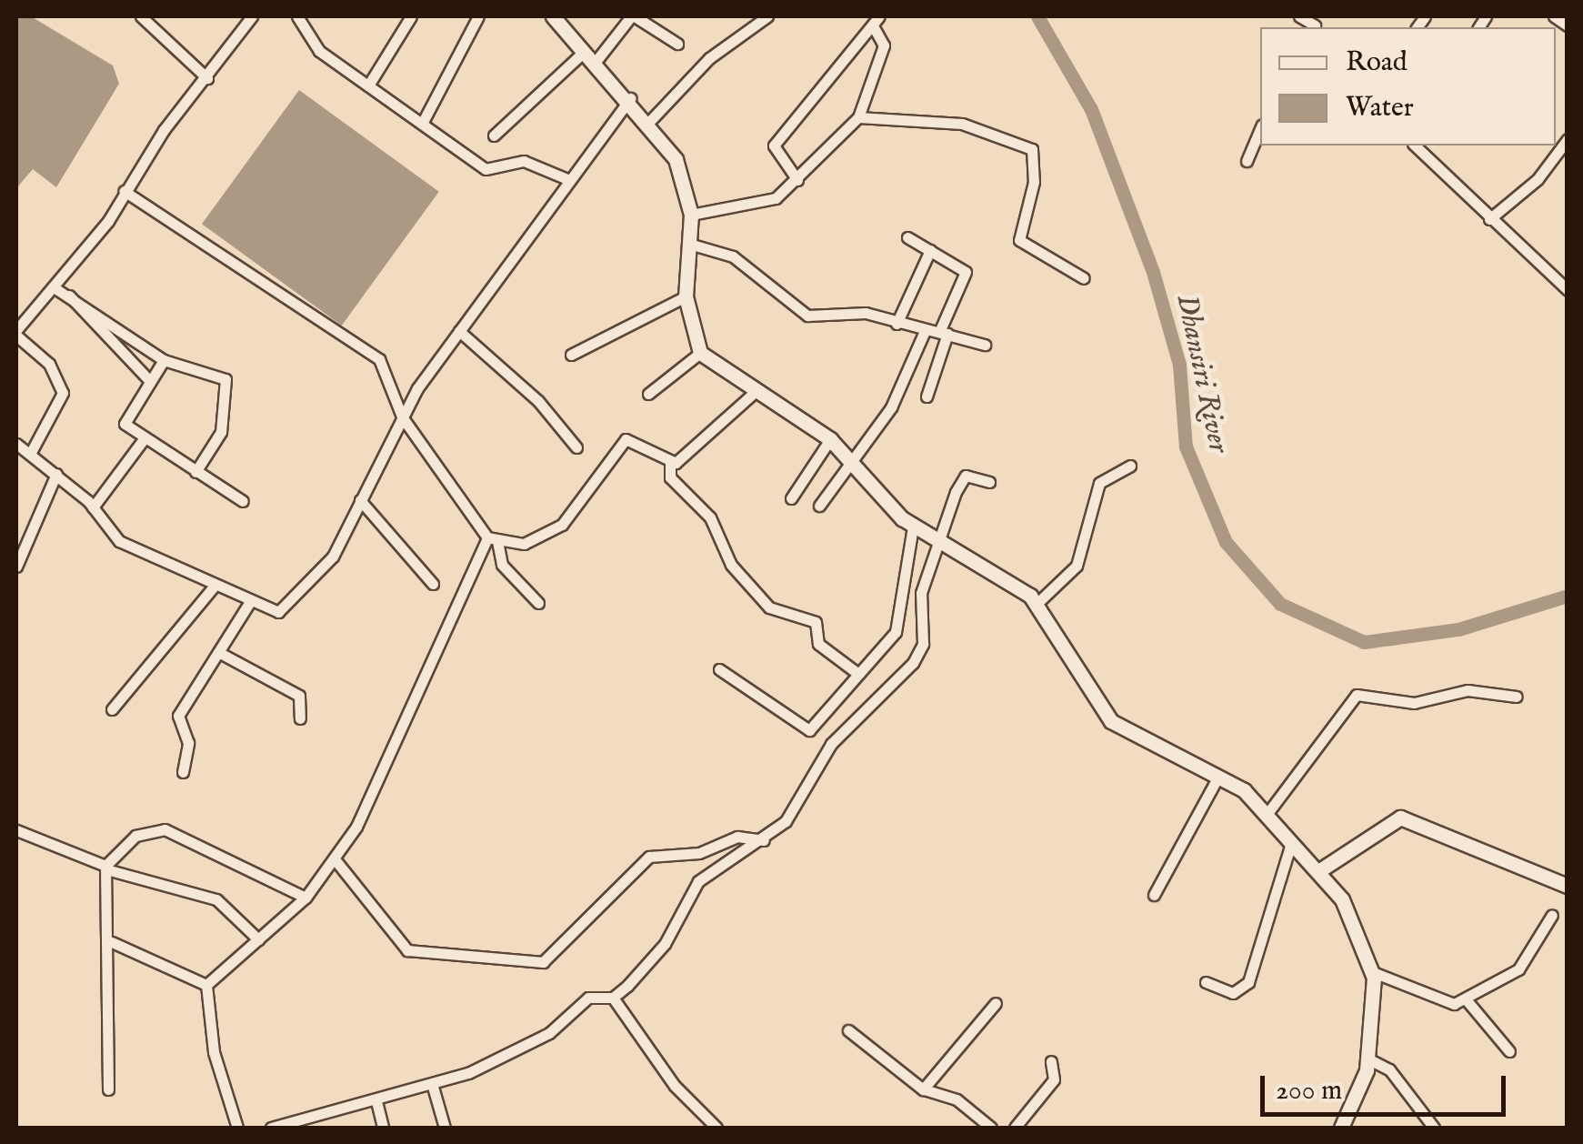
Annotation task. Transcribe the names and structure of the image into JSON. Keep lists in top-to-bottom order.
{
  "water": ["Dhansiri River"],
  "legend": ["Road", "Water"],
  "scale_bar": "200 m"
}
